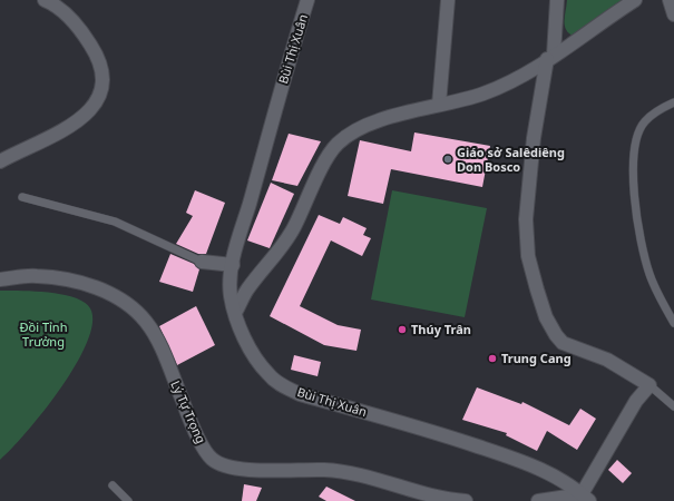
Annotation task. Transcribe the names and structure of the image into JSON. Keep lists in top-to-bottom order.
{
  "streets": {
    "street": ["Bùi Thị Xuân", "Lý Tự Trọng"]
  },
  "parks": ["Đồi Tỉnh Trưởng"],
  "places": ["Giáo sở Salêdiêng Don Bosco", "Thúy Trân", "Trung Cang"]
}
